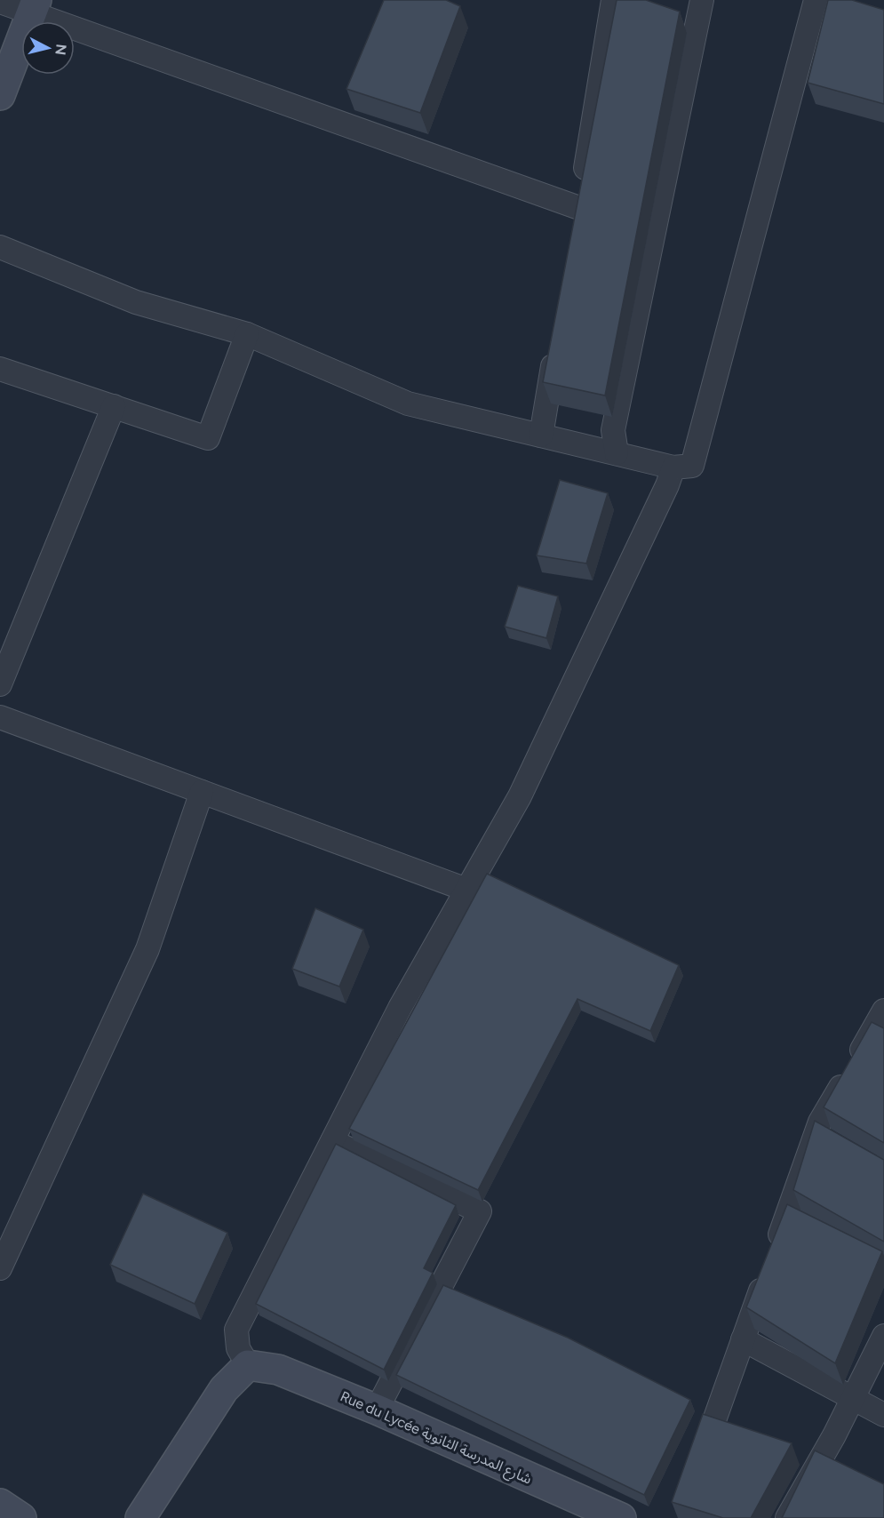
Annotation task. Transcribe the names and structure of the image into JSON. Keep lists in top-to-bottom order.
{
  "streets": {
    "street": ["Rue du Lycée شارع المدرسة الثانوية"]
  },
  "north": "right"
}
